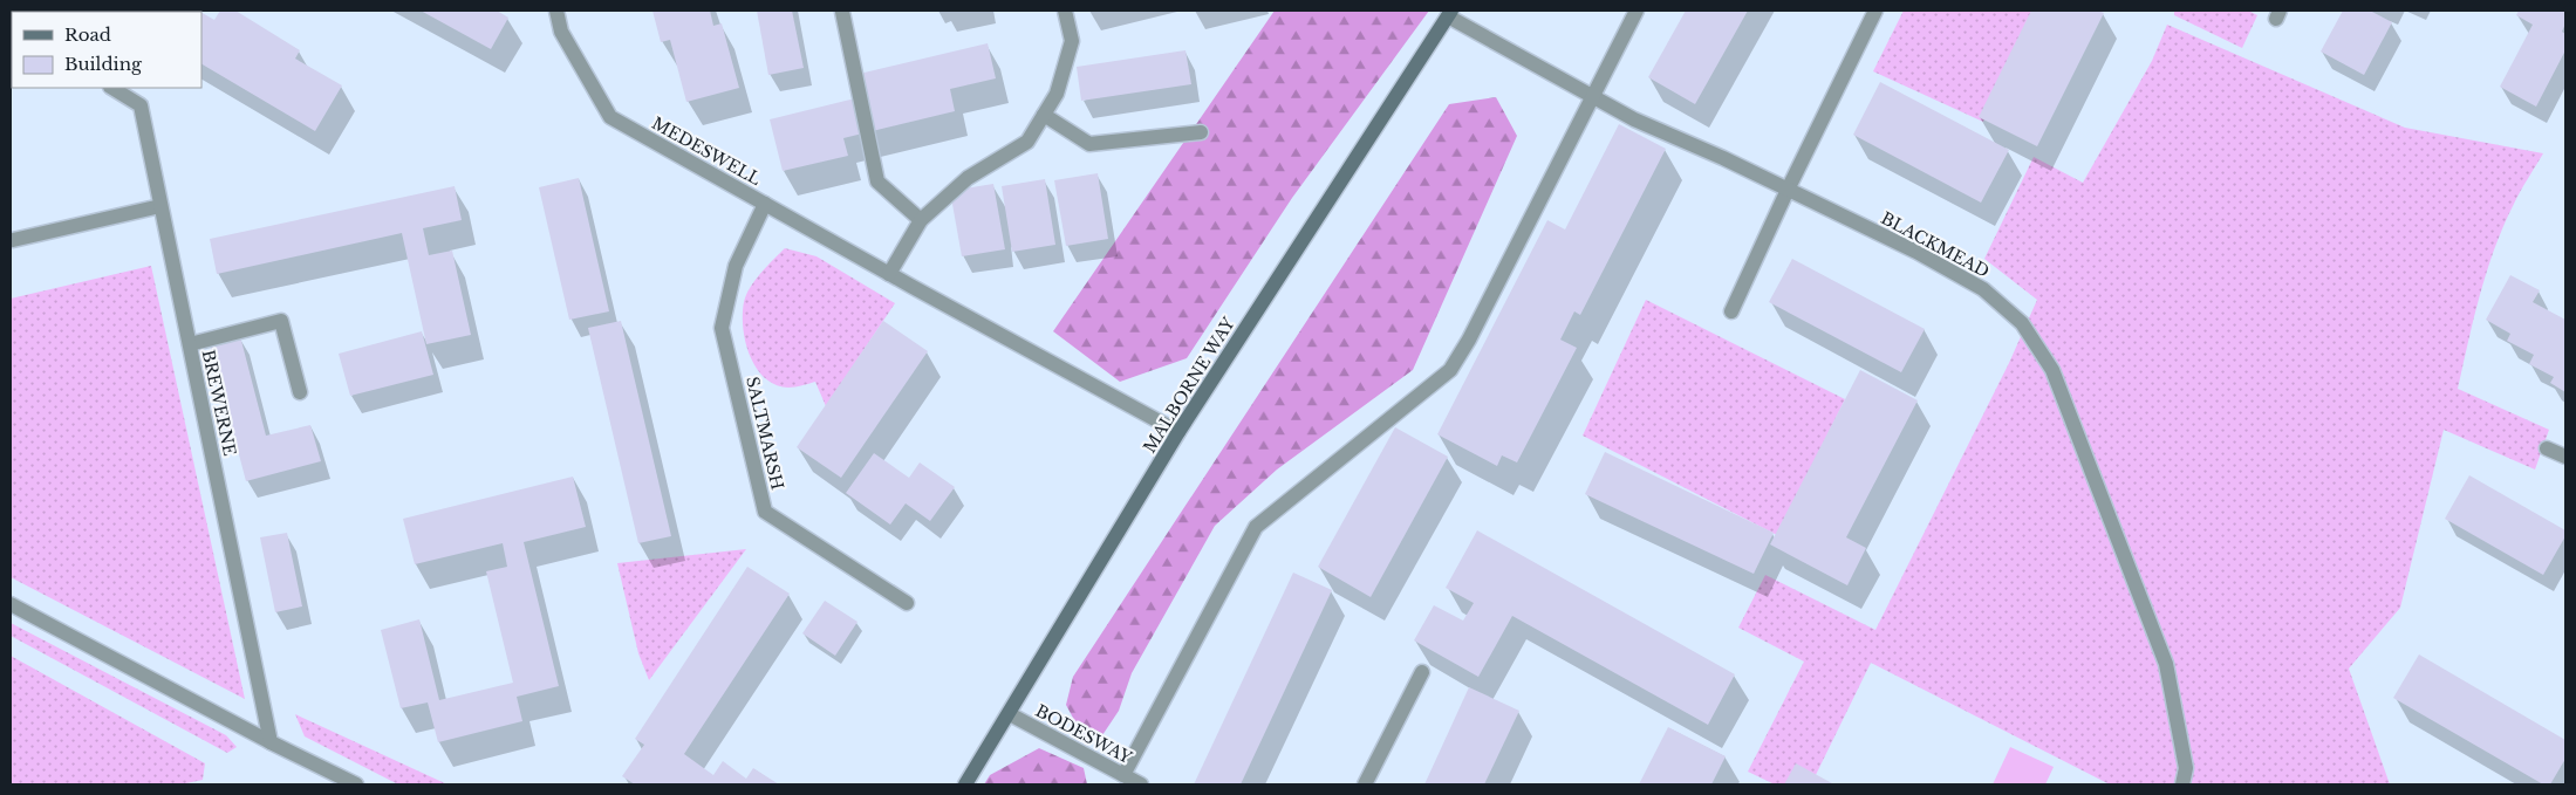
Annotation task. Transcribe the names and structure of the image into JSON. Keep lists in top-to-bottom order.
{
  "streets": {
    "street": [
      "MEDESWELL",
      "BLACKMEAD",
      "MALBORNE WAY",
      "BREWERNE",
      "SALTMARSH",
      "BODESWAY"
    ]
  },
  "crossings": [
    ["MEDESWELL", "MALBORNE WAY"],
    ["MEDESWELL", "SALTMARSH"],
    ["BLACKMEAD", "MALBORNE WAY"],
    ["MALBORNE WAY", "BODESWAY"]
  ],
  "legend": ["Road", "Building"]
}
